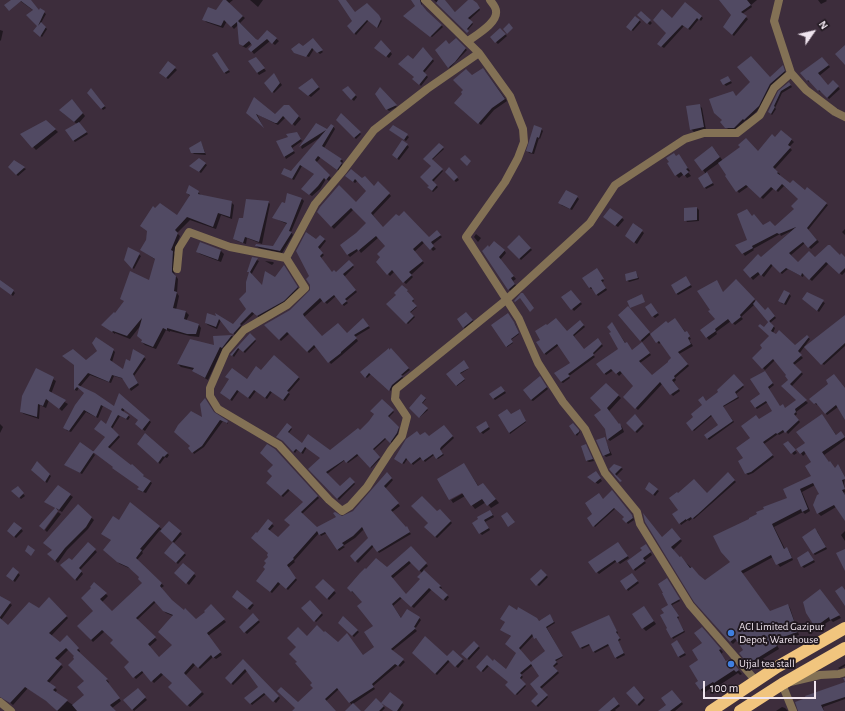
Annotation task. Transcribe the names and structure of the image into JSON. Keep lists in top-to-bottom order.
{
  "places": ["ACI Limited Gazipur Depot, Warehouse", "Ujjal tea stall"],
  "scale_bar": "100 m",
  "north": "top right"
}
